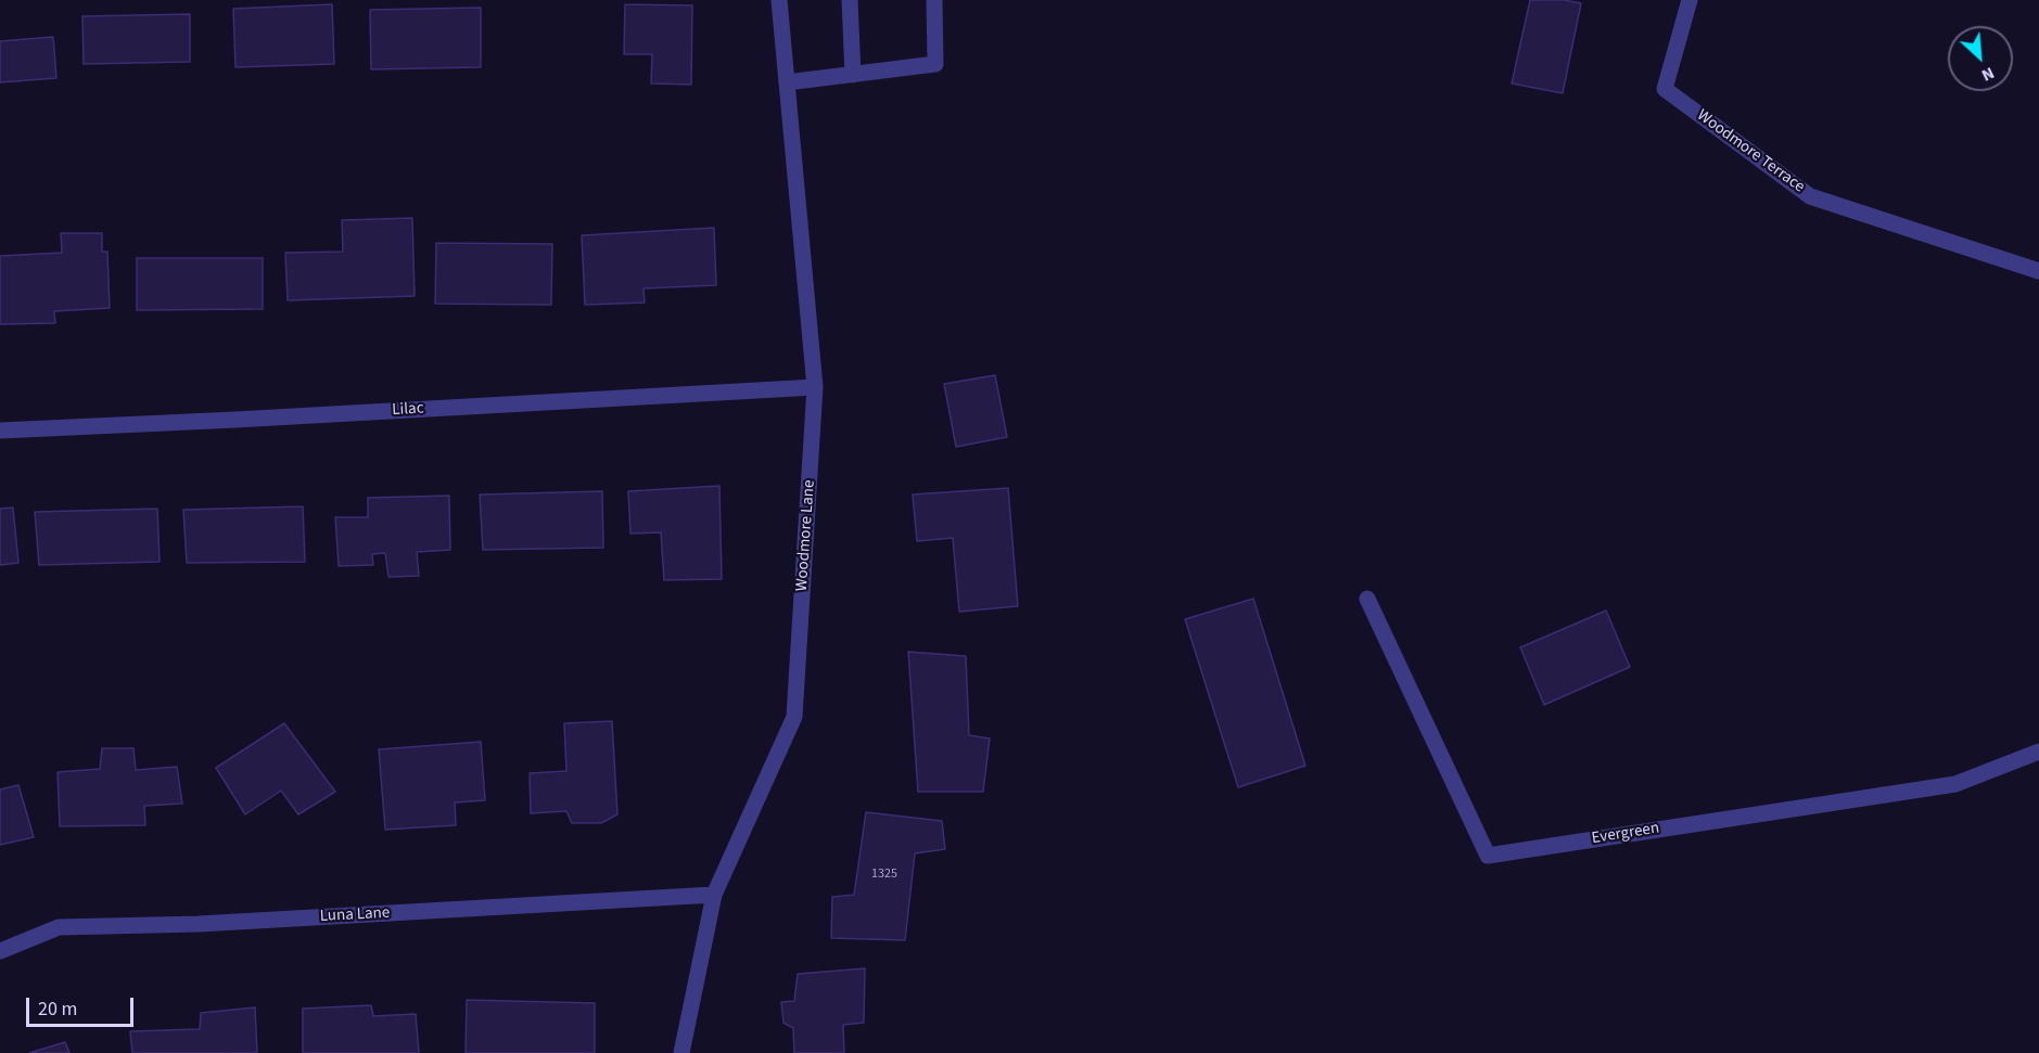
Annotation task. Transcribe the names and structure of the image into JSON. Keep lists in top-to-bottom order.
{
  "streets": {
    "street": [
      "Woodmore Terrace",
      "Lilac",
      "Woodmore Lane",
      "Evergreen",
      "Luna Lane"
    ]
  },
  "crossings": [
    ["Lilac", "Woodmore Lane"],
    ["Woodmore Lane", "Luna Lane"]
  ],
  "house_numbers": ["1325"],
  "scale_bar": "20 m",
  "north": "bottom right"
}
